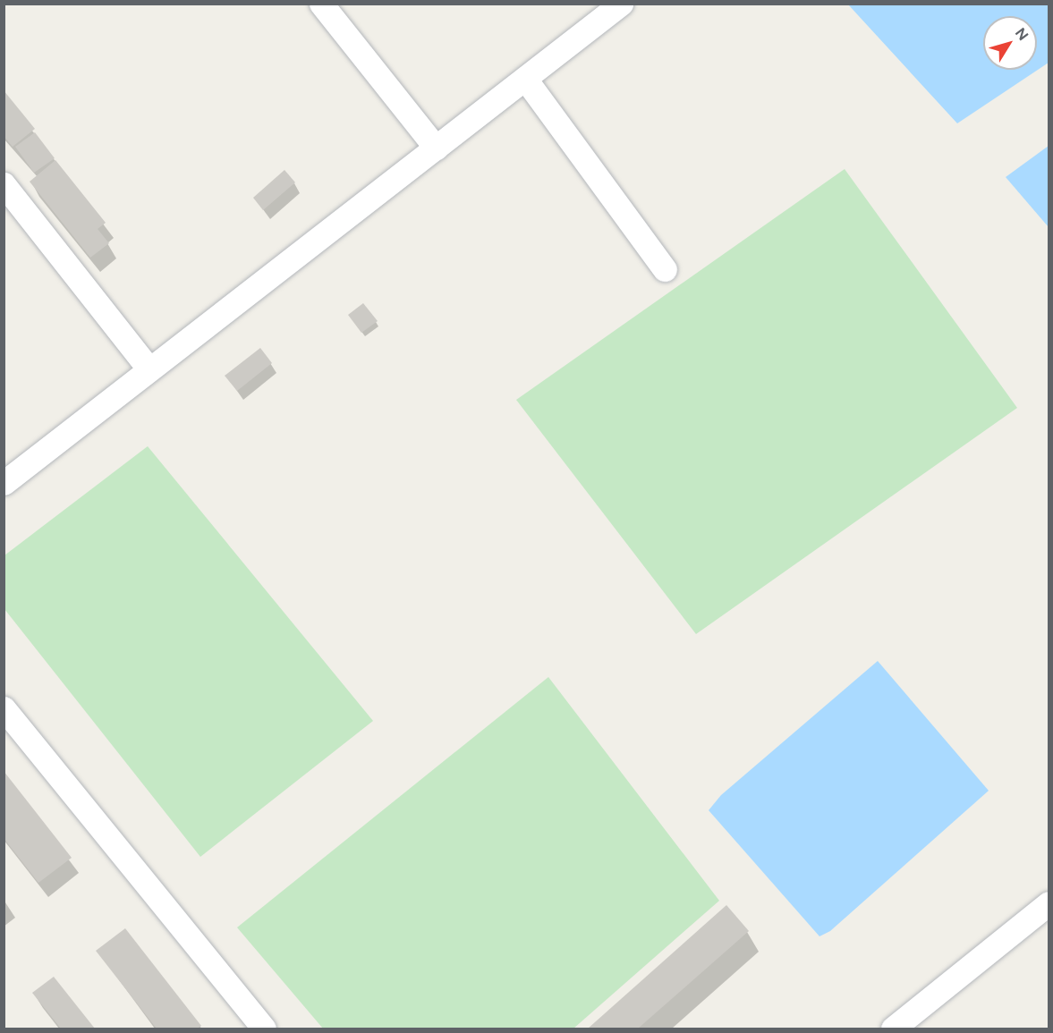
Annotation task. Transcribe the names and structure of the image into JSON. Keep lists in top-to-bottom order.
{
  "north": "top right"
}
